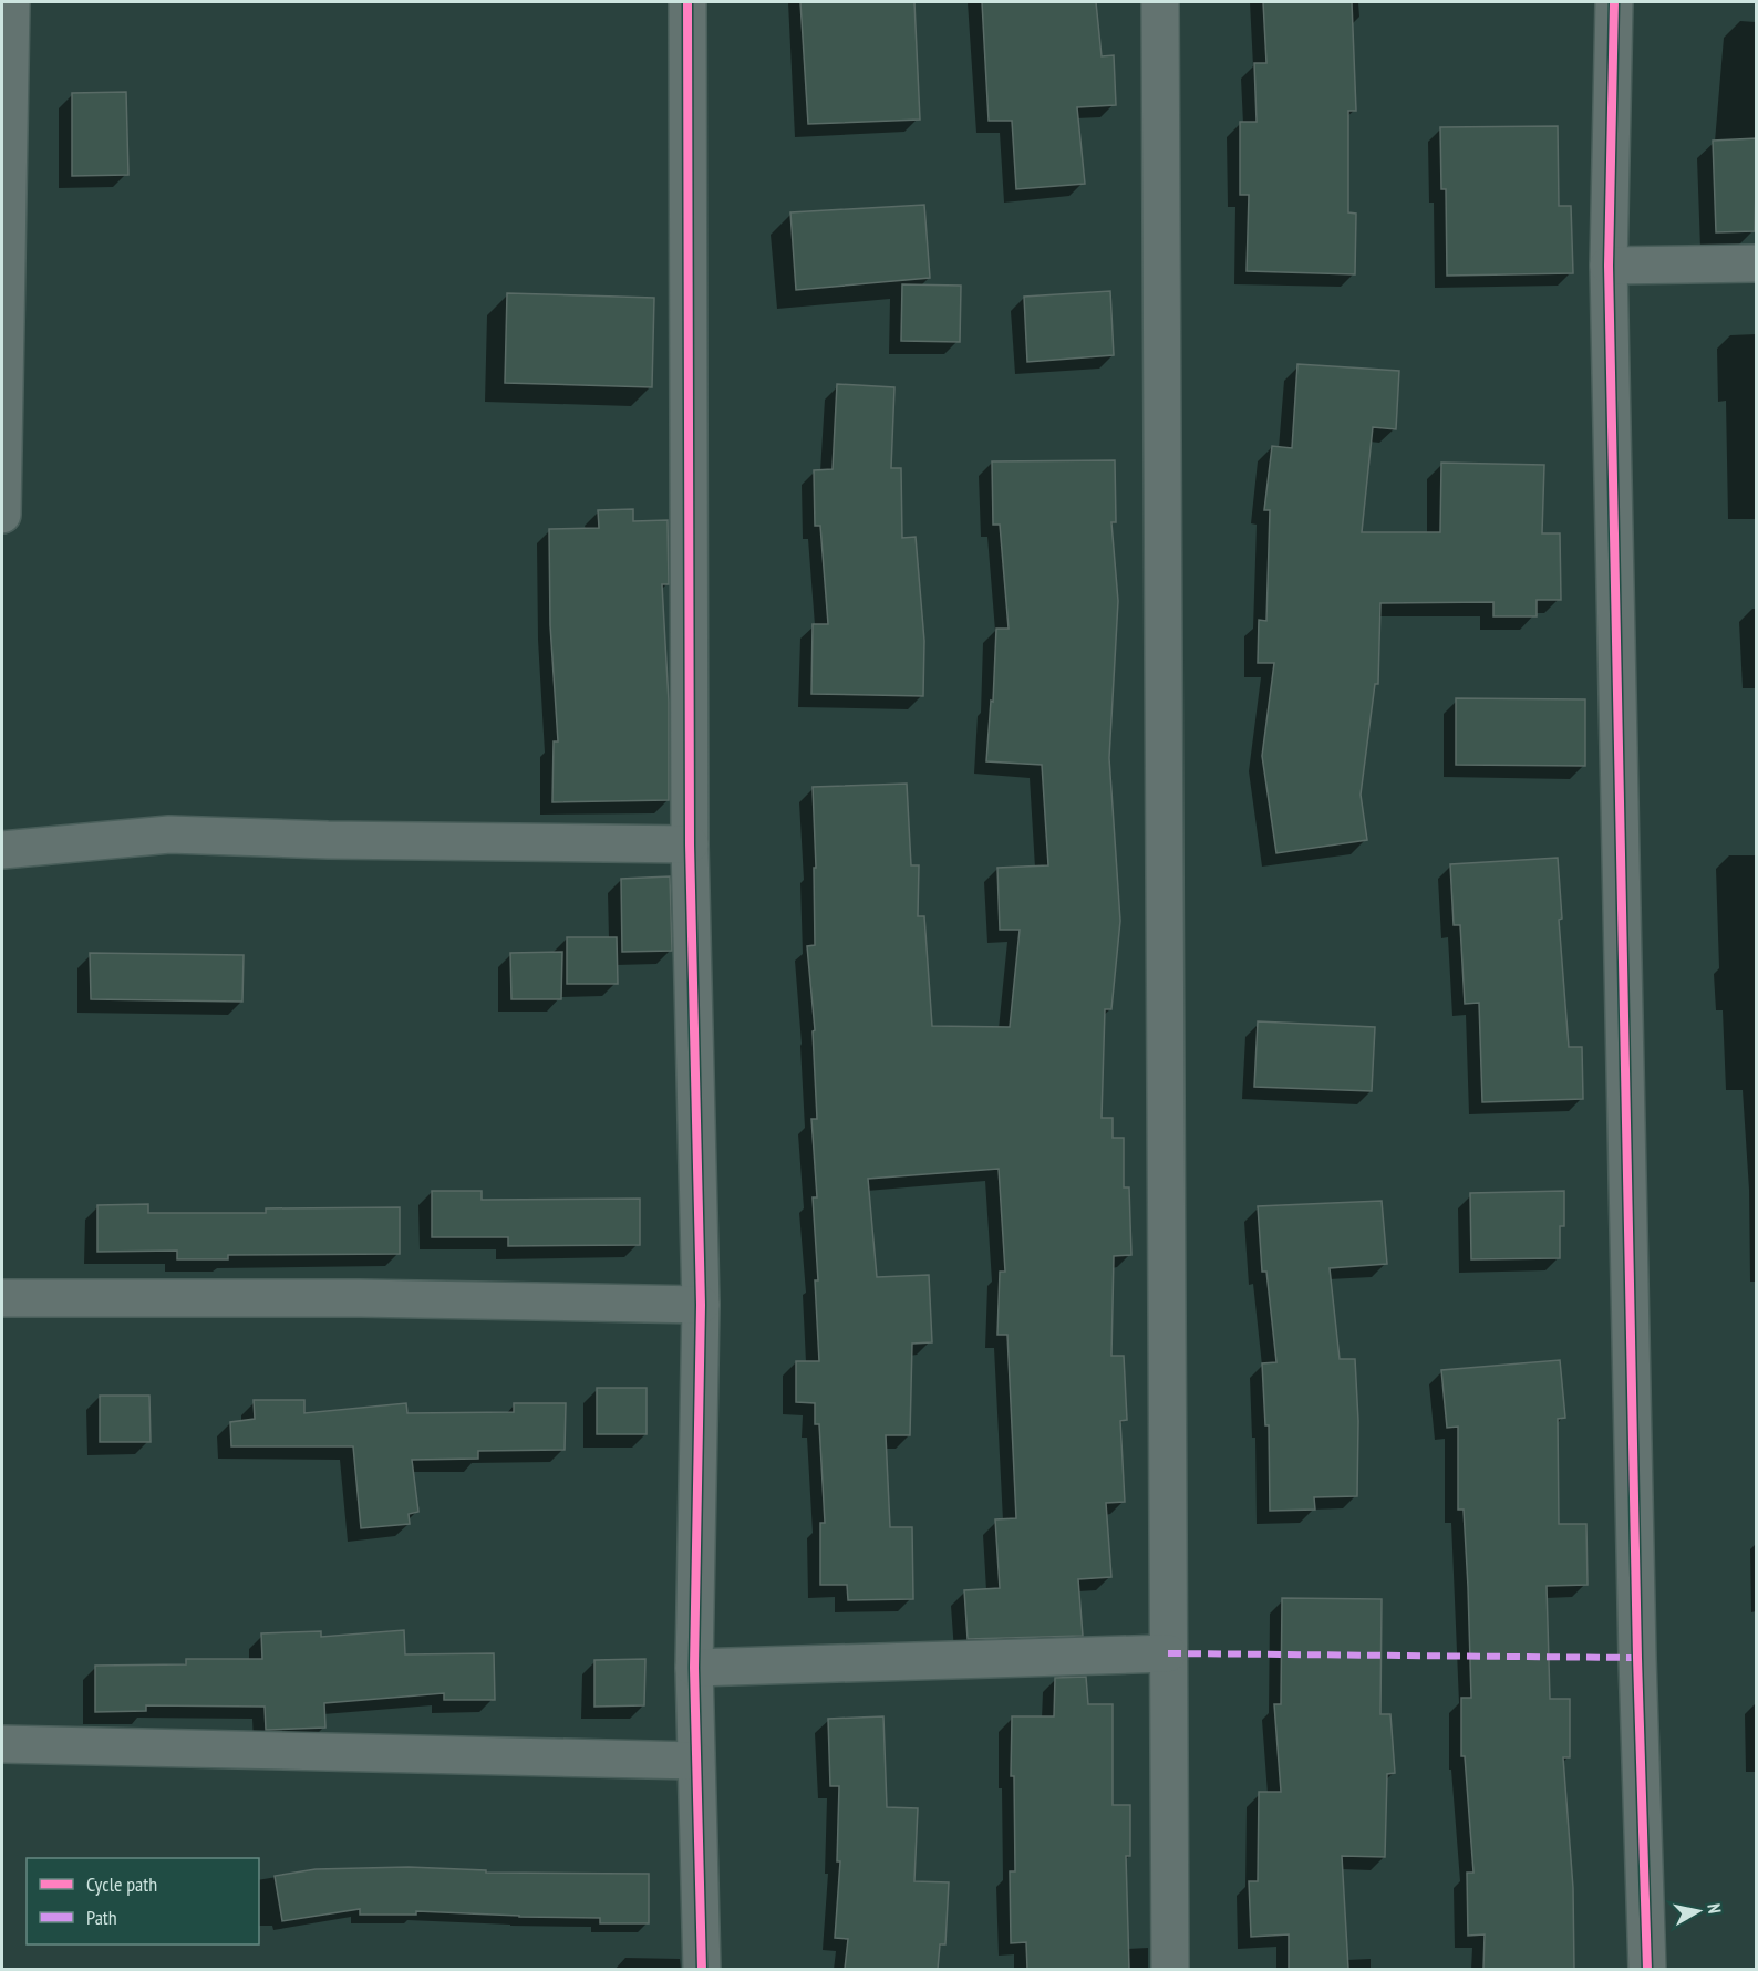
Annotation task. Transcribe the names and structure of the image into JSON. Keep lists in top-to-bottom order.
{
  "legend": ["Cycle path", "Path"],
  "north": "right"
}
